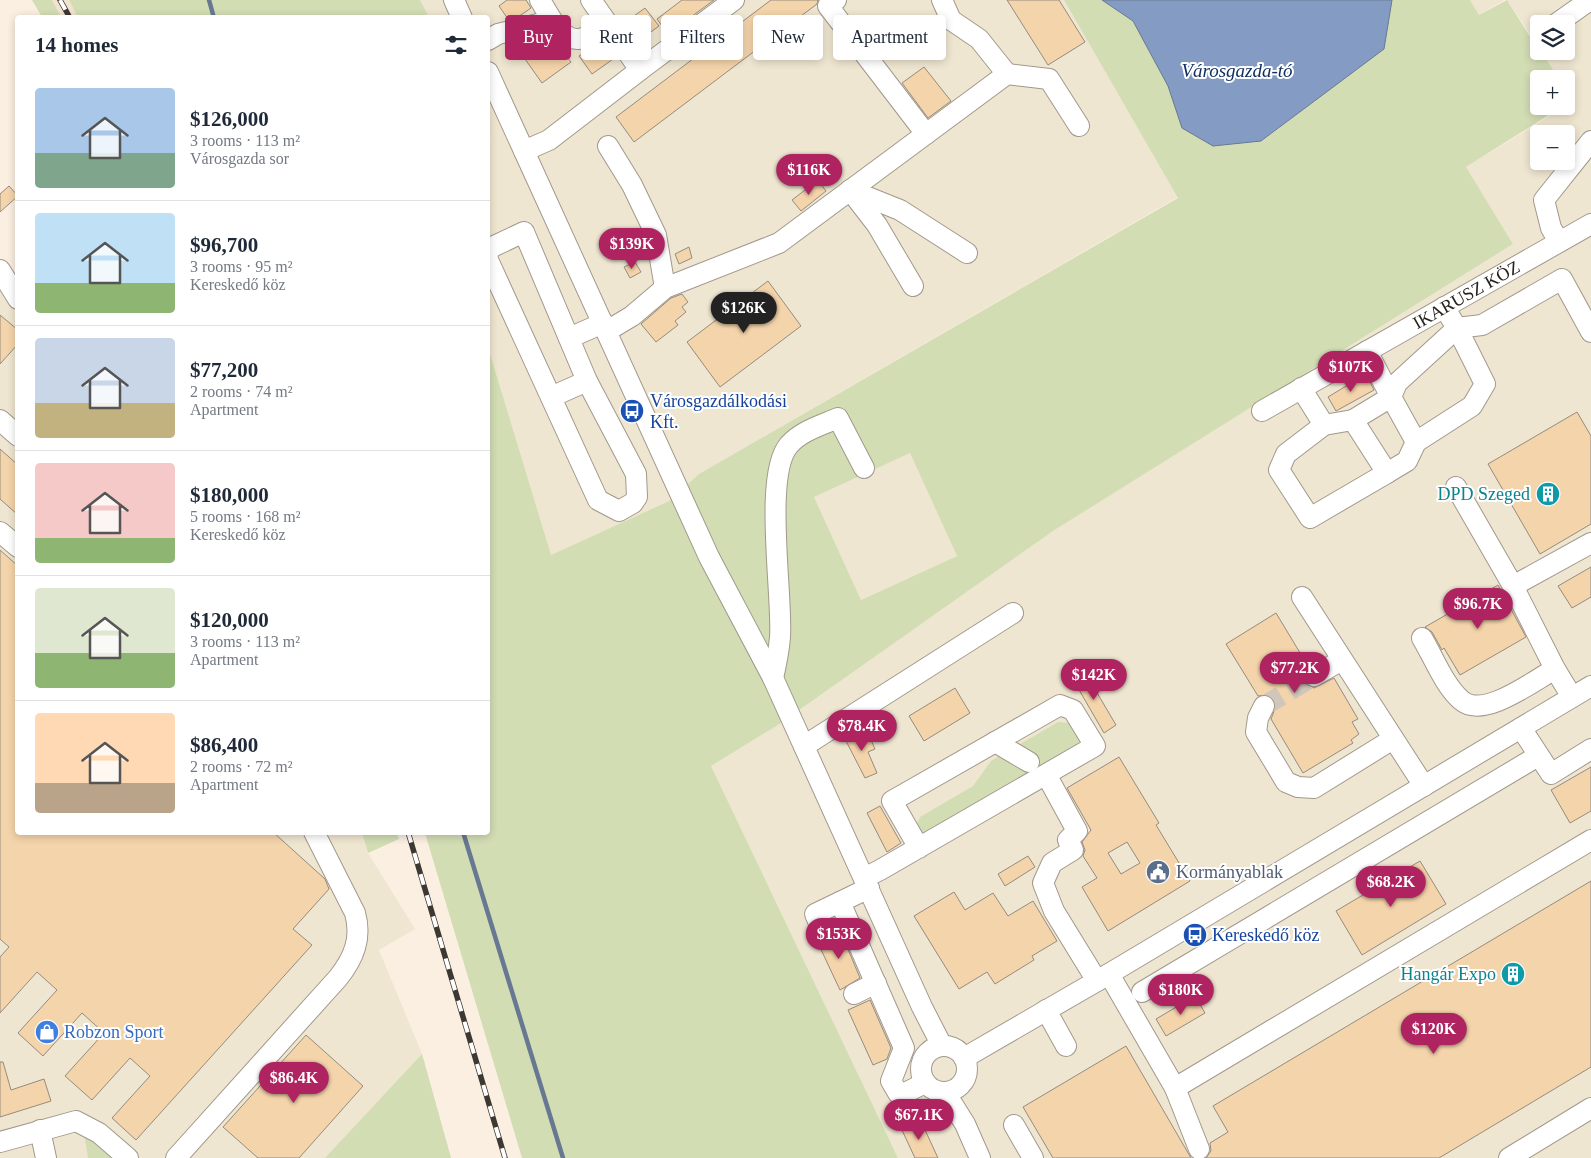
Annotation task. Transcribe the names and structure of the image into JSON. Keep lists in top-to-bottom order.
{
  "streets": {
    "street": ["IKARUSZ KÖZ"]
  },
  "water": ["Városgazda-tó"],
  "places": {
    "bus stop": ["Városgazdálkodási Kft.", "Kereskedő köz"],
    "building": ["DPD Szeged", "Hangár Expo"],
    "public building": ["Kormányablak"],
    "shop": ["Robzon Sport"]
  },
  "page": {
    "map_buttons": ["+", "−"],
    "chip": [
      "Buy",
      "Rent",
      "Filters",
      "New",
      "Apartment"
    ],
    "heading": "14 homes",
    "list": [
      {
        "name": "$126,000",
        "note": "3 rooms · 113 m² · Városgazda sor"
      },
      {
        "name": "$96,700",
        "note": "3 rooms · 95 m² · Kereskedő köz"
      },
      {
        "name": "$77,200",
        "note": "2 rooms · 74 m² · Apartment"
      },
      {
        "name": "$180,000",
        "note": "5 rooms · 168 m² · Kereskedő köz"
      },
      {
        "name": "$120,000",
        "note": "3 rooms · 113 m² · Apartment"
      },
      {
        "name": "$86,400",
        "note": "2 rooms · 72 m² · Apartment"
      }
    ],
    "price": [
      "$116K",
      "$139K",
      "$126K",
      "$107K",
      "$96.7K",
      "$77.2K",
      "$142K",
      "$78.4K",
      "$68.2K",
      "$153K",
      "$180K",
      "$120K",
      "$86.4K",
      "$67.1K"
    ]
  }
}
